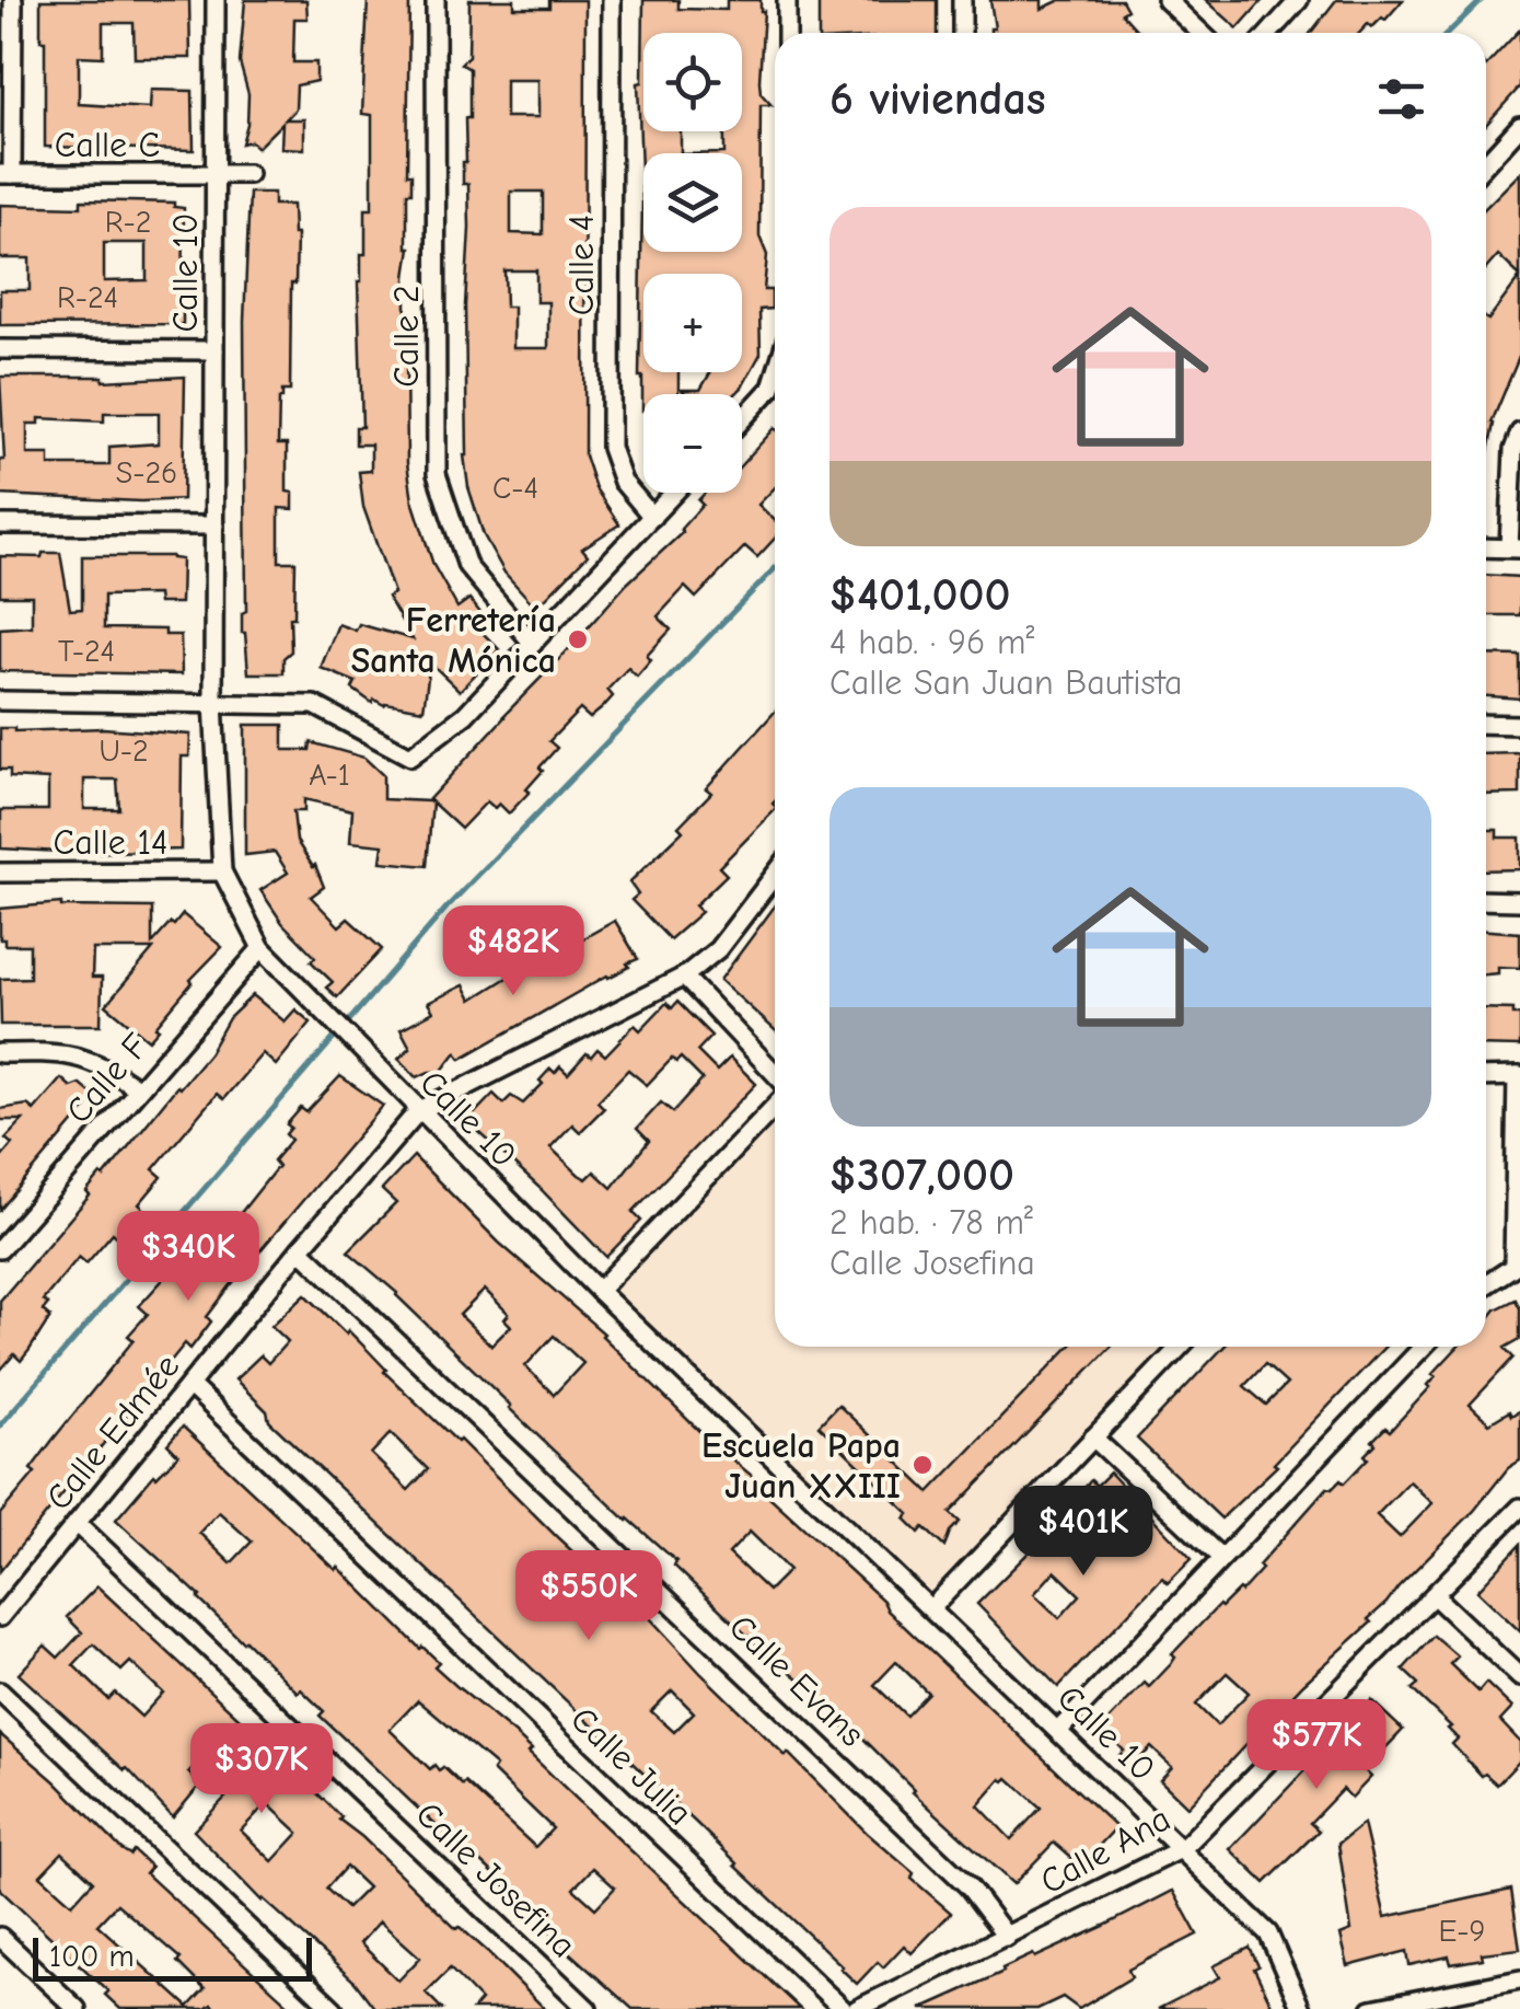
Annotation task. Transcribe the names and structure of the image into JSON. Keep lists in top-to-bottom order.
{
  "streets": {
    "street": [
      "Calle C",
      "Calle 4",
      "Calle 10",
      "Calle 2",
      "Calle 14",
      "Calle F",
      "Calle Edmée",
      "Calle Evans",
      "Calle Julia",
      "Calle Ana",
      "Calle Josefina"
    ]
  },
  "crossings": [
    ["Calle C", "Calle 10"],
    ["Calle 10", "Calle 14"],
    ["Calle 10", "Calle F"],
    ["Calle 10", "Calle Edmée"],
    ["Calle 10", "Calle Ana"],
    ["Calle Edmée", "Calle Evans"],
    ["Calle Edmée", "Calle Julia"],
    ["Calle Edmée", "Calle Josefina"],
    ["Calle Evans", "Calle Ana"]
  ],
  "places": ["Ferretería Santa Mónica", "Escuela Papa Juan XXIII"],
  "house_numbers": [
    "R-2",
    "R-24",
    "S-26",
    "C-4",
    "T-24",
    "U-2",
    "A-1",
    "E-9"
  ],
  "scale_bar": "100 m",
  "page": {
    "map_buttons": ["+", "−"],
    "heading": "6 viviendas",
    "list": [
      {
        "name": "$401,000",
        "note": "4 hab. · 96 m² · Calle San Juan Bautista"
      },
      {
        "name": "$307,000",
        "note": "2 hab. · 78 m² · Calle Josefina"
      }
    ],
    "price": [
      "$482K",
      "$340K",
      "$401K",
      "$550K",
      "$577K",
      "$307K"
    ],
    "scale": "100 m"
  }
}
